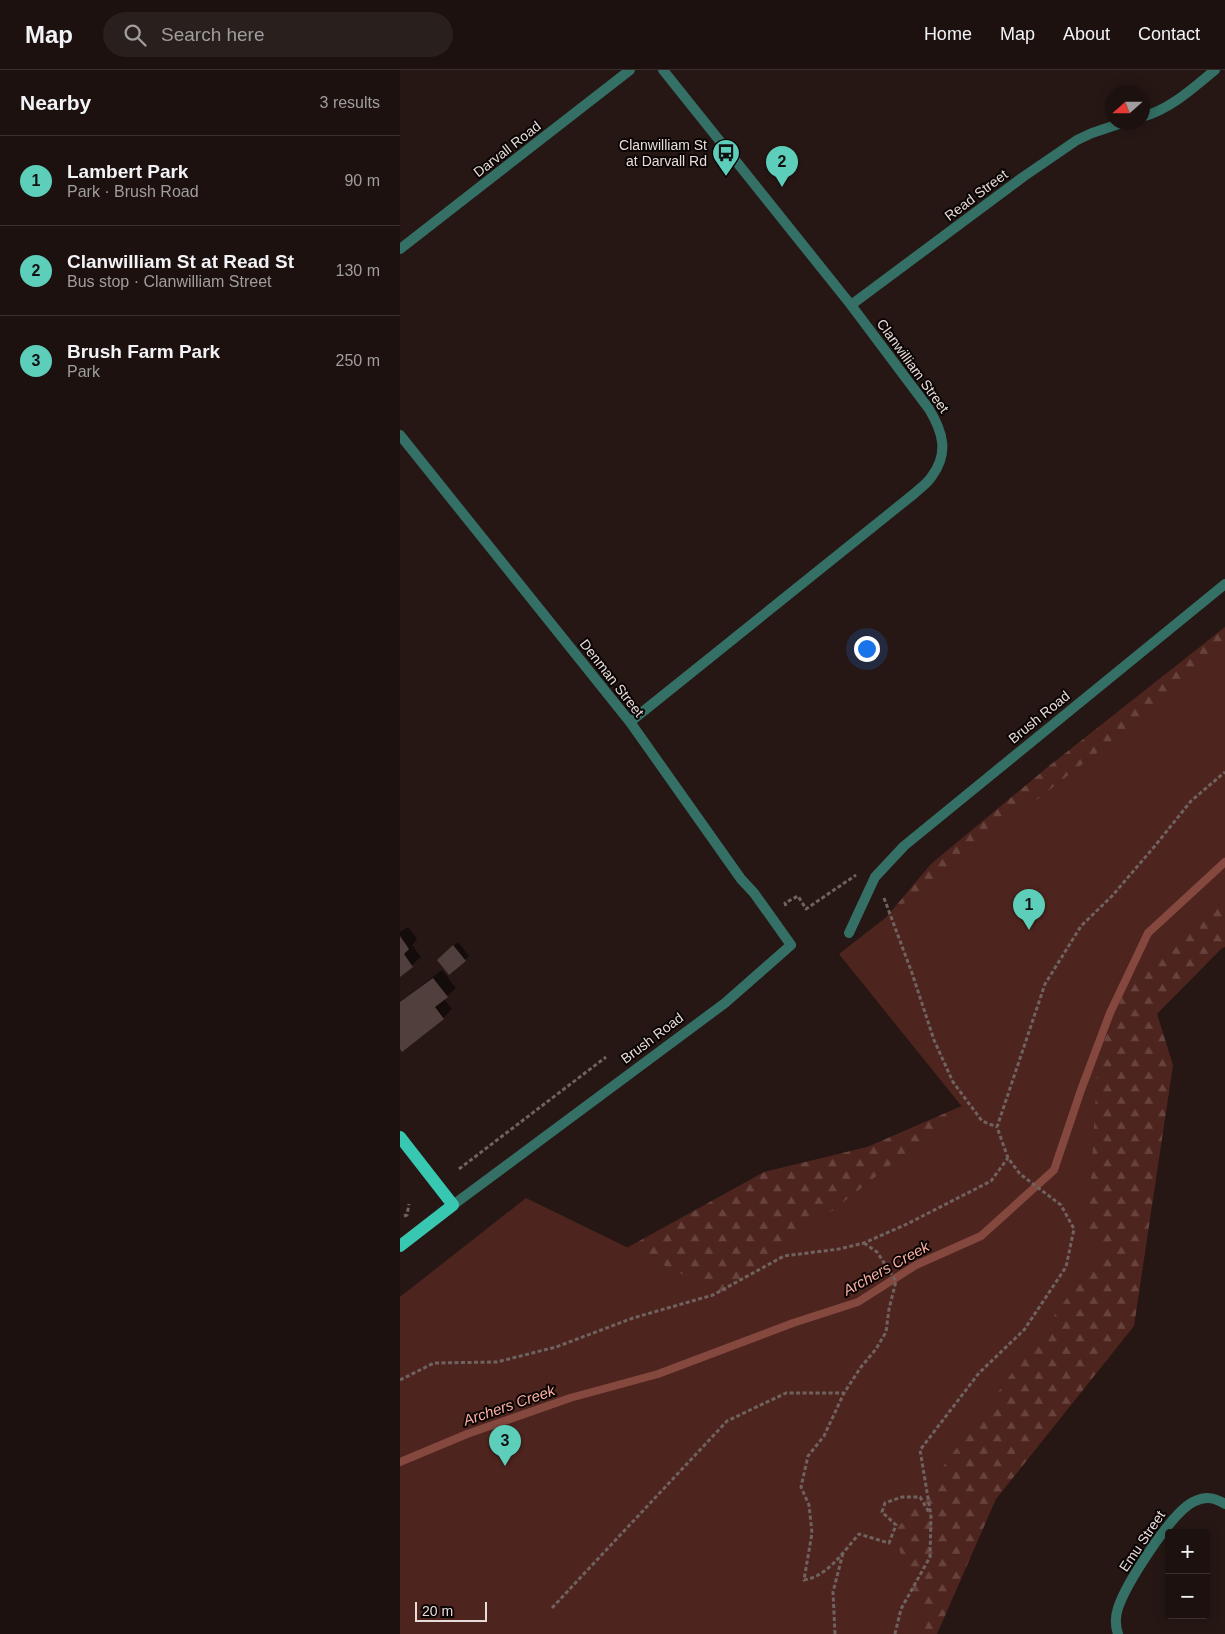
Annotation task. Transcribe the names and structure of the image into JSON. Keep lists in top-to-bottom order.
{
  "streets": {
    "main road": ["Brush Road"],
    "street": [
      "Darvall Road",
      "Read Street",
      "Clanwilliam Street",
      "Denman Street",
      "Emu Street"
    ]
  },
  "crossings": [
    ["Read Street", "Clanwilliam Street"],
    ["Clanwilliam Street", "Denman Street"],
    ["Denman Street", "Brush Road"]
  ],
  "water": ["Archers Creek"],
  "places": {
    "bus stop": ["Clanwilliam St at Darvall Rd"]
  },
  "scale_bar": "20 m",
  "north": "left",
  "page": {
    "header": "Map",
    "search": "Search here",
    "nav": [
      "Home",
      "Map",
      "About",
      "Contact"
    ],
    "heading": ["Nearby", "3 results"],
    "list": [
      {
        "mark": "1",
        "name": "Lambert Park",
        "note": "Park · Brush Road",
        "value": "90 m"
      },
      {
        "mark": "2",
        "name": "Clanwilliam St at Read St",
        "note": "Bus stop · Clanwilliam Street",
        "value": "130 m"
      },
      {
        "mark": "3",
        "name": "Brush Farm Park",
        "note": "Park",
        "value": "250 m"
      }
    ],
    "pins": ["2", "1", "3"],
    "map_buttons": ["+", "−"],
    "scale": "20 m"
  }
}
